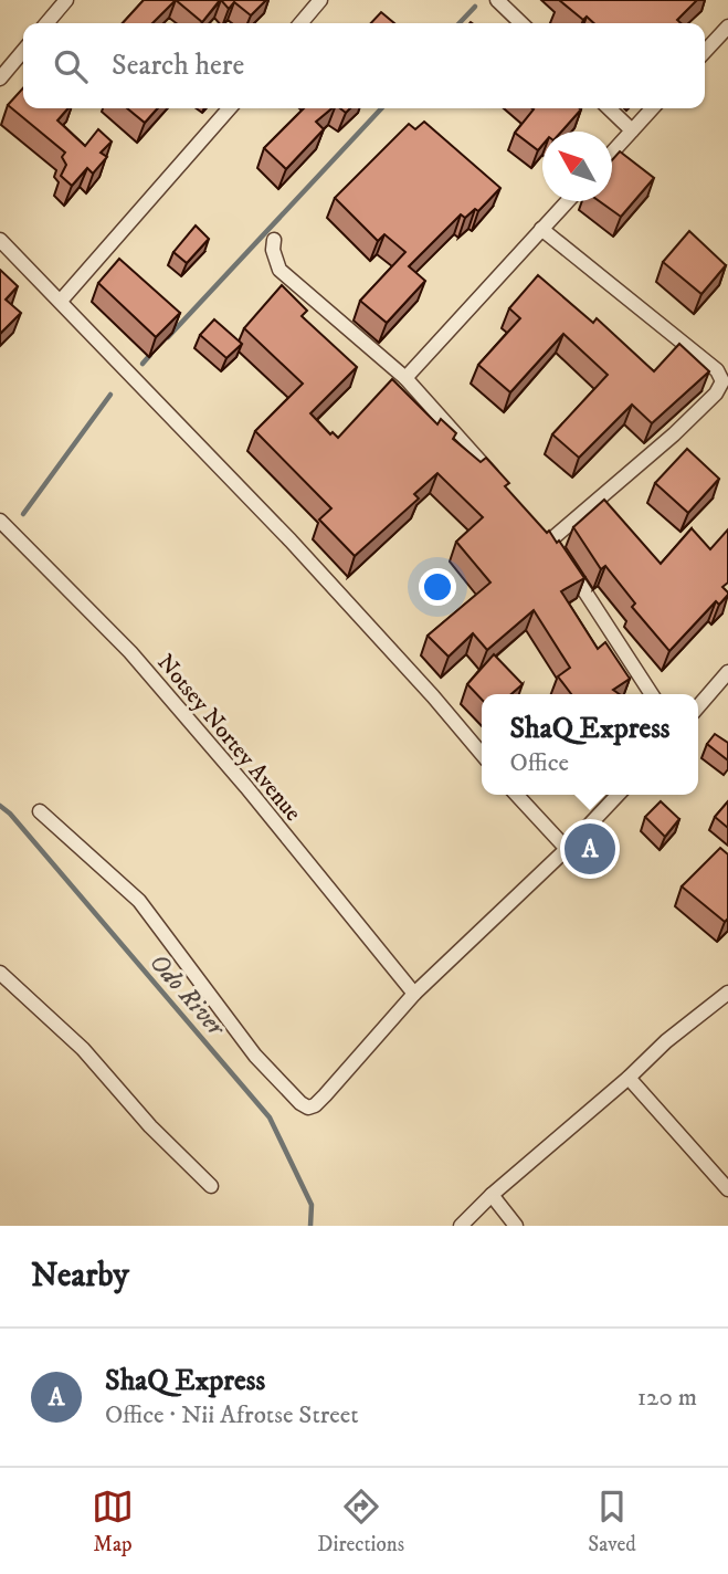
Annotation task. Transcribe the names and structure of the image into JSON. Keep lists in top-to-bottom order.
{
  "streets": {
    "street": ["Notsey Nortey Avenue"]
  },
  "water": ["Odo River"],
  "north": "top left",
  "page": {
    "search": "Search here",
    "popup": ["ShaQ Express", "Office"],
    "pins": "A",
    "heading": "Nearby",
    "list": [
      {
        "mark": "A",
        "name": "ShaQ Express",
        "note": "Office · Nii Afrotse Street",
        "value": "120 m"
      }
    ],
    "nav": ["Map", "Directions", "Saved"]
  }
}
